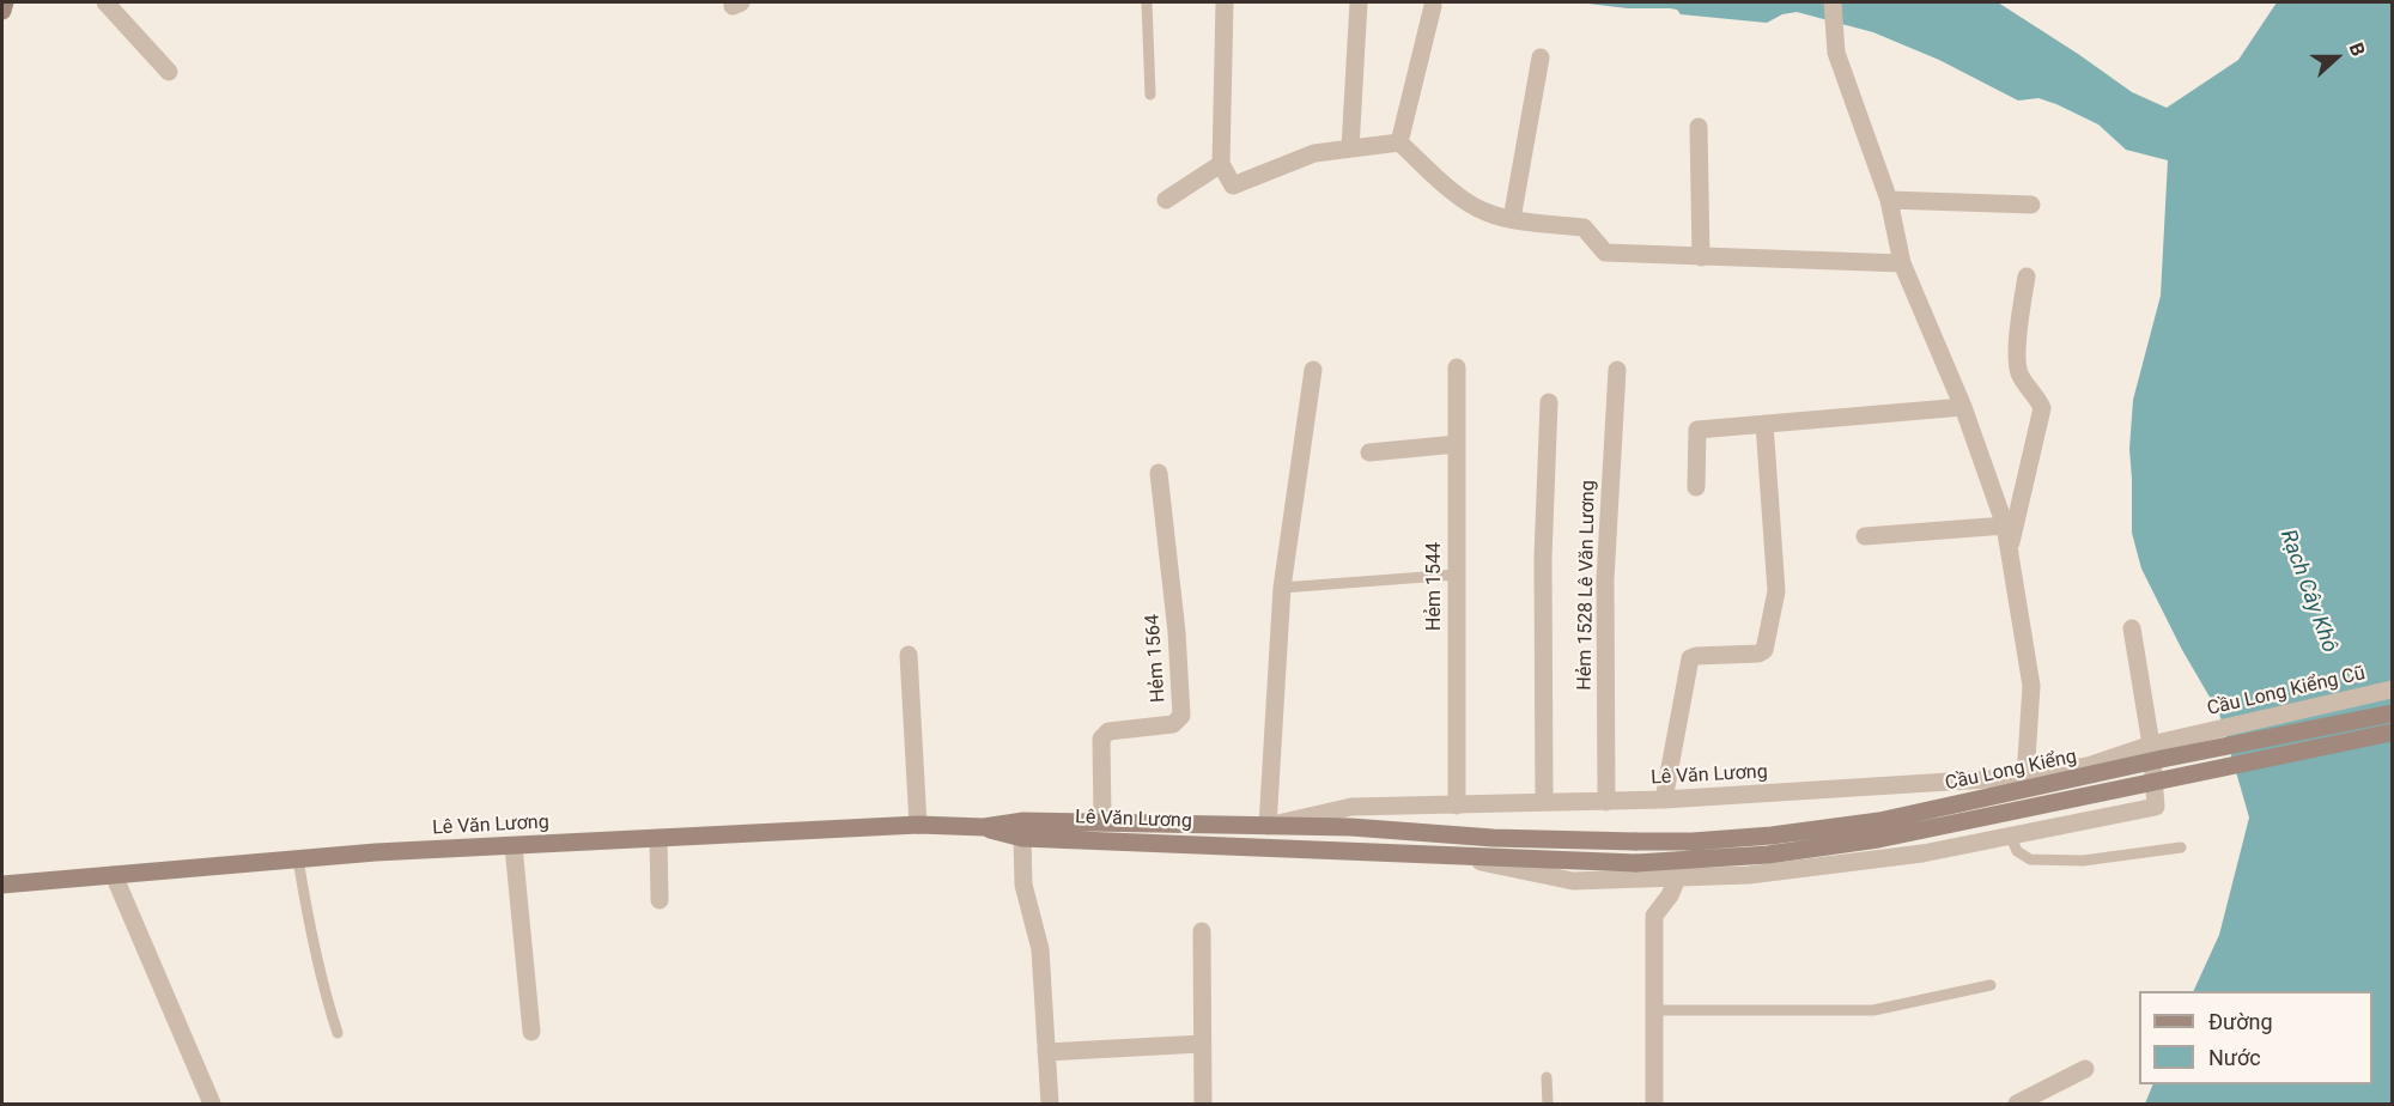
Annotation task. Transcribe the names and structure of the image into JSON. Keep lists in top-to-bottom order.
{
  "streets": {
    "main road": ["Cầu Long Kiểng", "Lê Văn Lương"],
    "street": [
      "Hẻm 1528 Lê Văn Lương",
      "Hẻm 1544",
      "Hẻm 1564",
      "Cầu Long Kiểng Cũ"
    ]
  },
  "crossings": [
    ["Hẻm 1528 Lê Văn Lương", "Lê Văn Lương"],
    ["Hẻm 1544", "Lê Văn Lương"],
    ["Hẻm 1564", "Lê Văn Lương"],
    ["Cầu Long Kiểng Cũ", "Lê Văn Lương"],
    ["Cầu Long Kiểng", "Lê Văn Lương"]
  ],
  "water": ["Rạch Cây Khô"],
  "legend": ["Đường", "Nước"],
  "north": "right"
}
